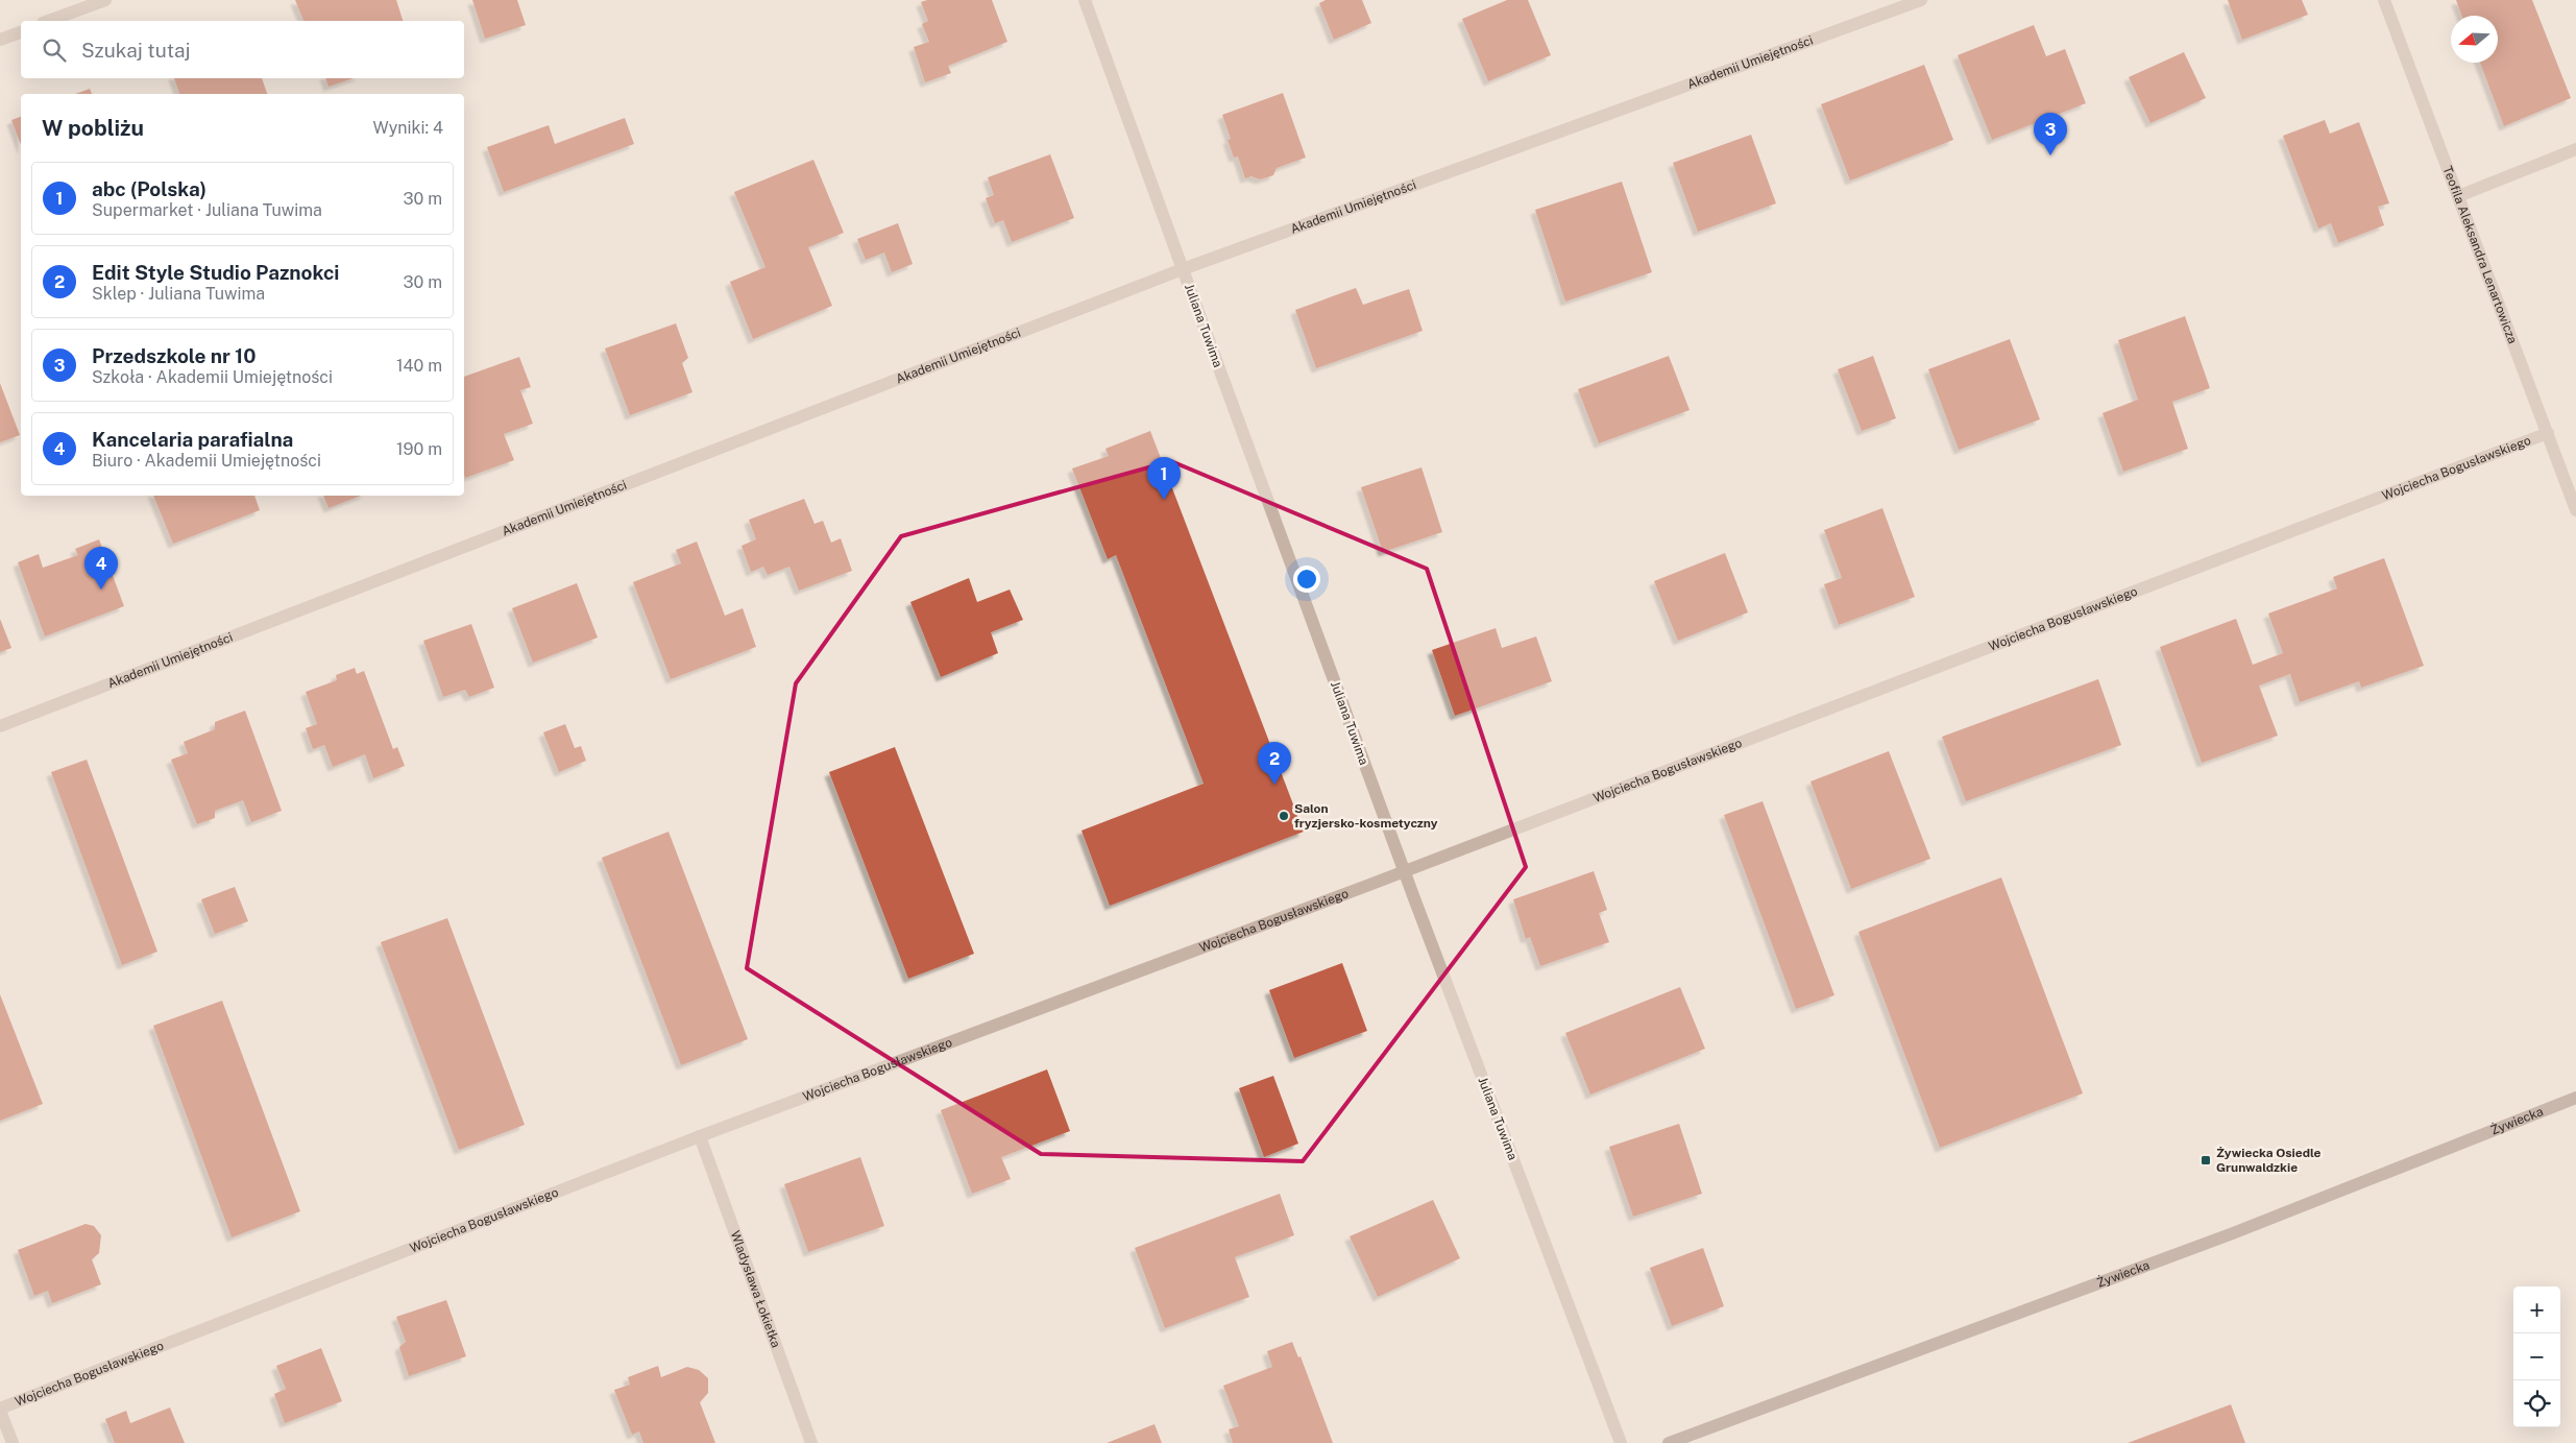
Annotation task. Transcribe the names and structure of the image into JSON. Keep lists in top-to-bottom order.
{
  "streets": {
    "main road": ["Żywiecka"],
    "street": [
      "Akademii Umiejętności",
      "Teofila Aleksandra Lenartowicza",
      "Juliana Tuwima",
      "Wojciecha Bogusławskiego",
      "Wladysława Łokietka"
    ]
  },
  "crossings": [
    ["Akademii Umiejętności", "Juliana Tuwima"],
    ["Teofila Aleksandra Lenartowicza", "Wojciecha Bogusławskiego"],
    ["Juliana Tuwima", "Wojciecha Bogusławskiego"],
    ["Wojciecha Bogusławskiego", "Wladysława Łokietka"]
  ],
  "places": {
    "other": ["Salon fryzjersko-kosmetyczny"],
    "transit": ["Żywiecka Osiedle Grunwaldzkie"]
  },
  "north": "left",
  "page": {
    "search": "Szukaj tutaj",
    "heading": ["W pobliżu", "Wyniki: 4"],
    "pins": [
      "3",
      "1",
      "4",
      "2"
    ],
    "list": [
      {
        "mark": "1",
        "name": "abc (Polska)",
        "note": "Supermarket · Juliana Tuwima",
        "value": "30 m"
      },
      {
        "mark": "2",
        "name": "Edit Style Studio Paznokci",
        "note": "Sklep · Juliana Tuwima",
        "value": "30 m"
      },
      {
        "mark": "3",
        "name": "Przedszkole nr 10",
        "note": "Szkoła · Akademii Umiejętności",
        "value": "140 m"
      },
      {
        "mark": "4",
        "name": "Kancelaria parafialna",
        "note": "Biuro · Akademii Umiejętności",
        "value": "190 m"
      }
    ],
    "map_buttons": ["+", "−"]
  }
}
